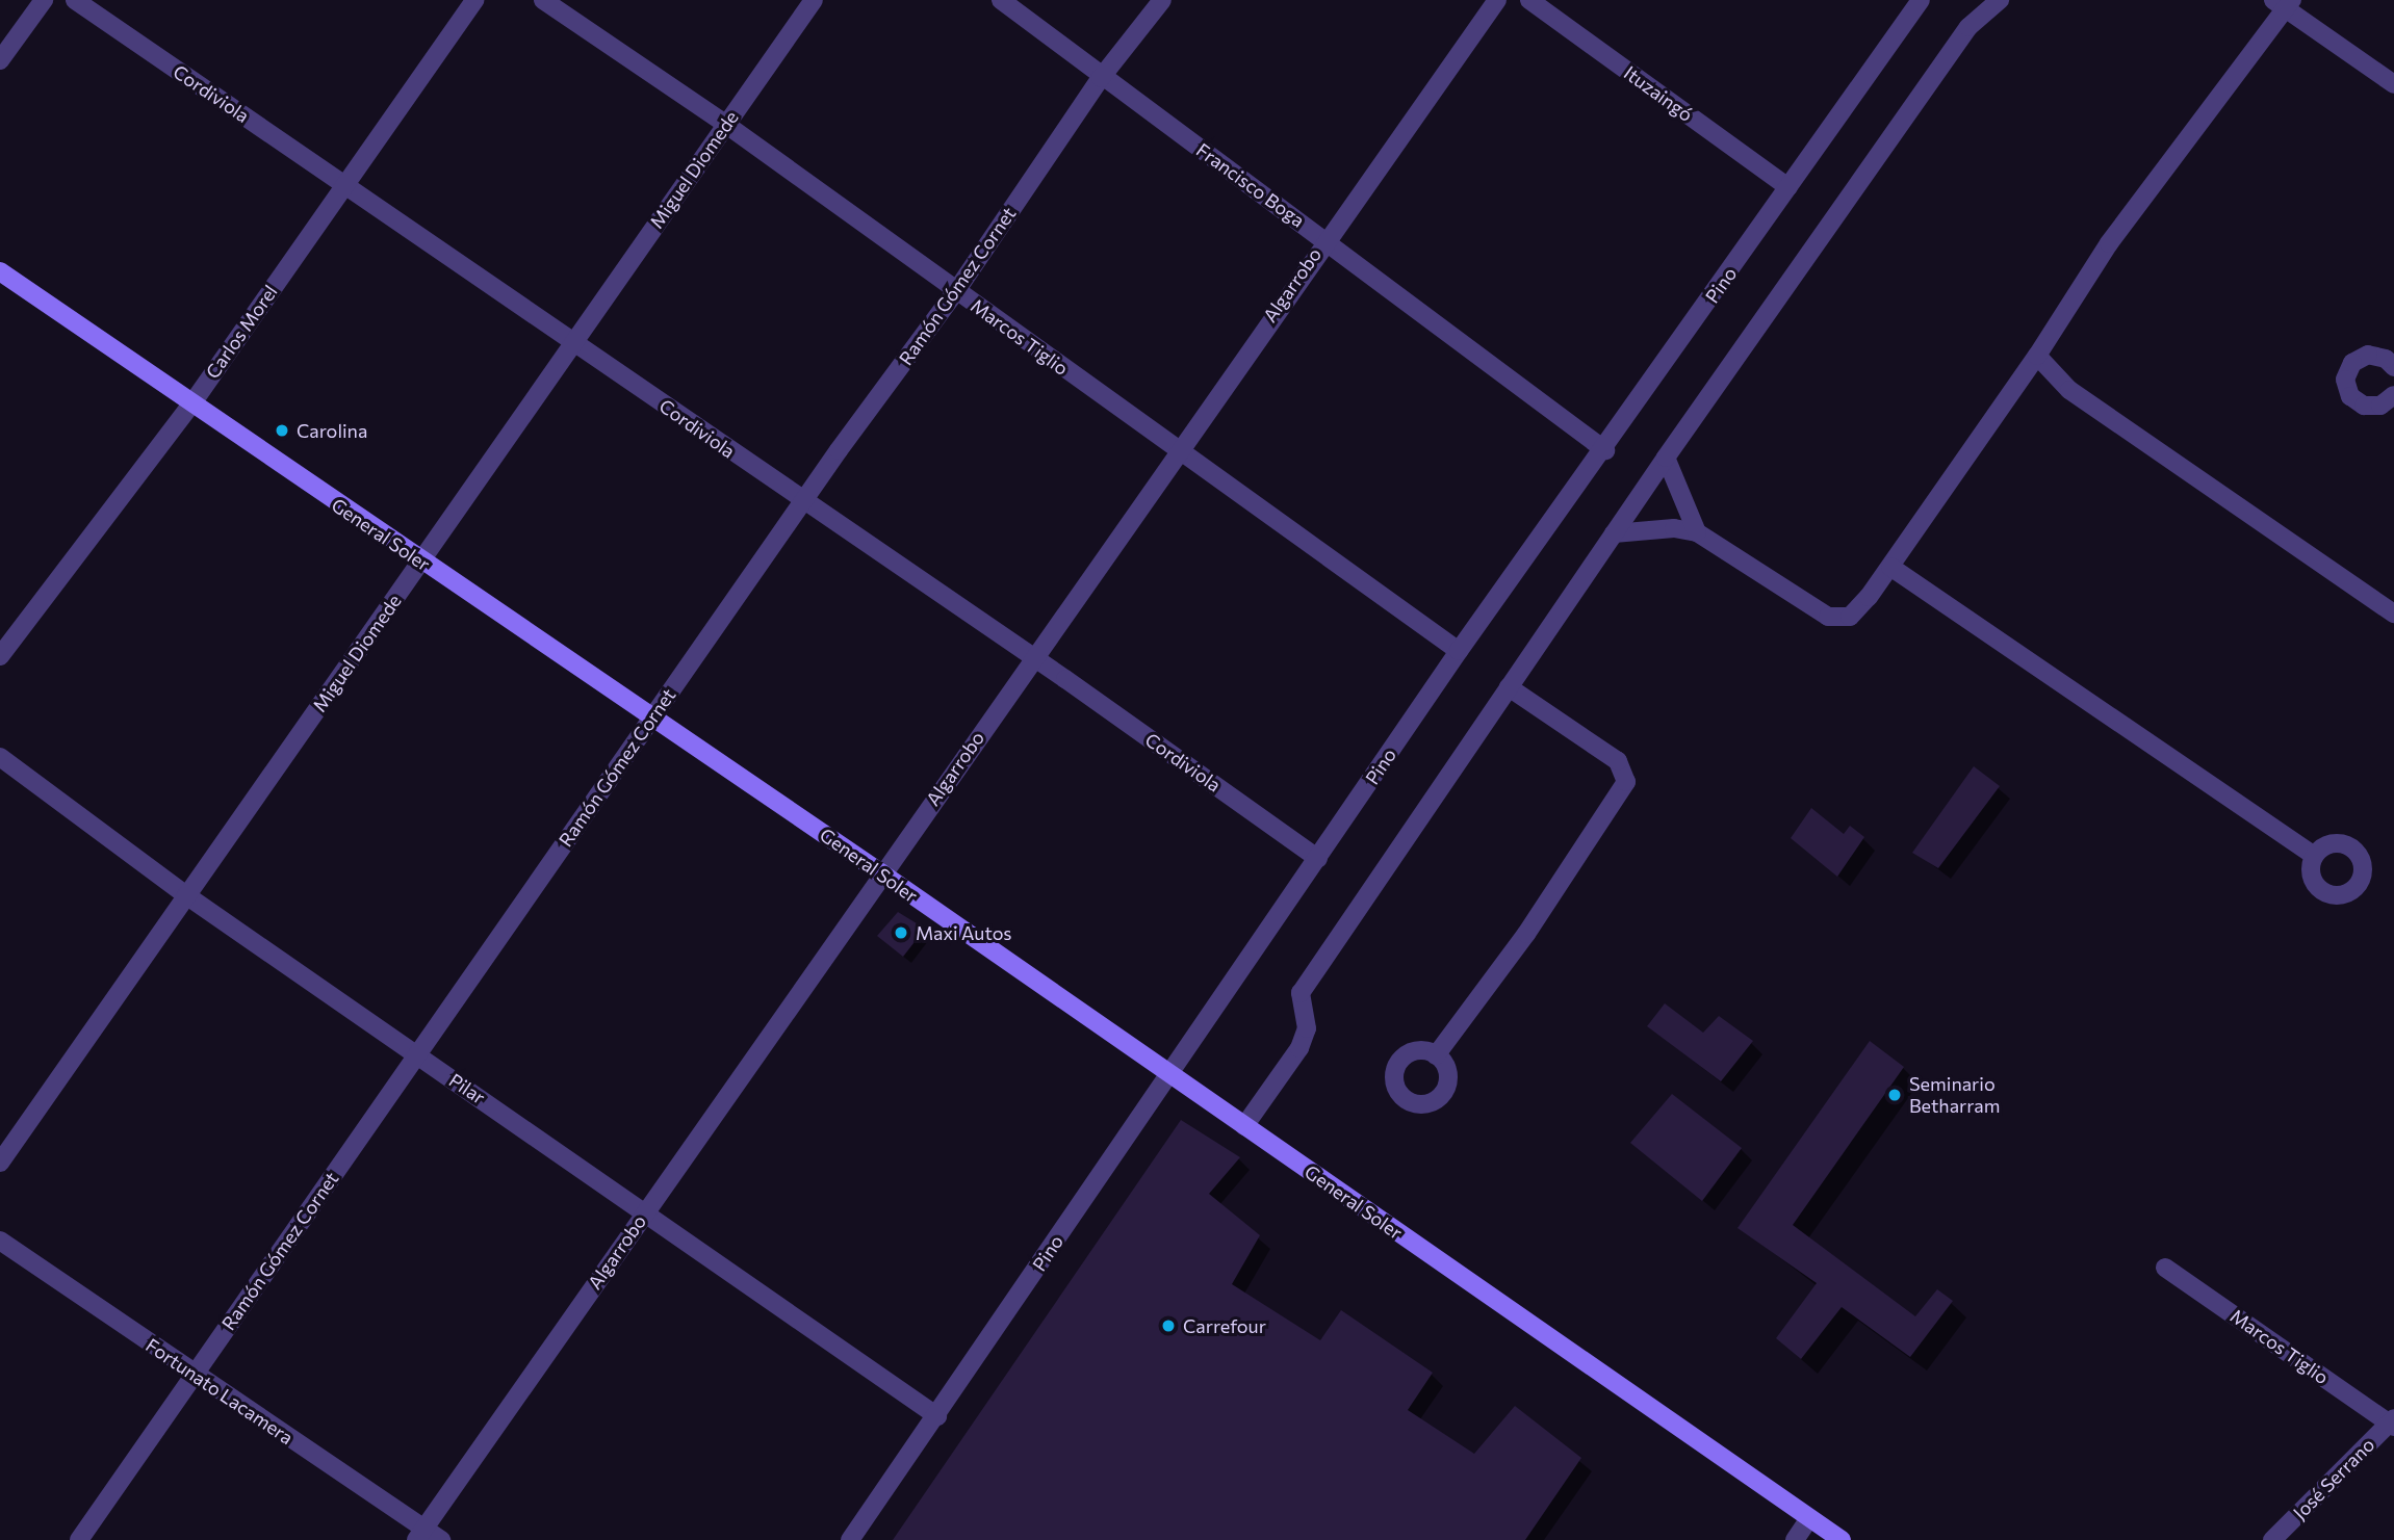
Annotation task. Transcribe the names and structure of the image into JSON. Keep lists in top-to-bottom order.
{
  "streets": {
    "street": [
      "Cordiviola",
      "Ituzaingó",
      "Miguel Diomede",
      "Francisco Boga",
      "Algarrobo",
      "Pino",
      "Ramón Gómez Cornet",
      "Carlos Morel",
      "Marcos Tiglio",
      "General Soler",
      "Pilar",
      "Fortunato Lacamera",
      "José Serrano"
    ]
  },
  "crossings": [
    ["Cordiviola", "Miguel Diomede"],
    ["Cordiviola", "Algarrobo"],
    ["Cordiviola", "Pino"],
    ["Cordiviola", "Ramón Gómez Cornet"],
    ["Cordiviola", "Carlos Morel"],
    ["Ituzaingó", "Pino"],
    ["Miguel Diomede", "Marcos Tiglio"],
    ["Miguel Diomede", "General Soler"],
    ["Miguel Diomede", "Pilar"],
    ["Francisco Boga", "Algarrobo"],
    ["Francisco Boga", "Pino"],
    ["Francisco Boga", "Ramón Gómez Cornet"],
    ["Algarrobo", "Marcos Tiglio"],
    ["Algarrobo", "General Soler"],
    ["Algarrobo", "Pilar"],
    ["Algarrobo", "Fortunato Lacamera"],
    ["Pino", "Marcos Tiglio"],
    ["Pino", "General Soler"],
    ["Pino", "Pilar"],
    ["Ramón Gómez Cornet", "Marcos Tiglio"],
    ["Ramón Gómez Cornet", "General Soler"],
    ["Ramón Gómez Cornet", "Pilar"],
    ["Ramón Gómez Cornet", "Fortunato Lacamera"],
    ["Carlos Morel", "General Soler"],
    ["Marcos Tiglio", "José Serrano"]
  ],
  "places": [
    "Carolina",
    "Maxi Autos",
    "Seminario Betharram",
    "Carrefour"
  ]
}
